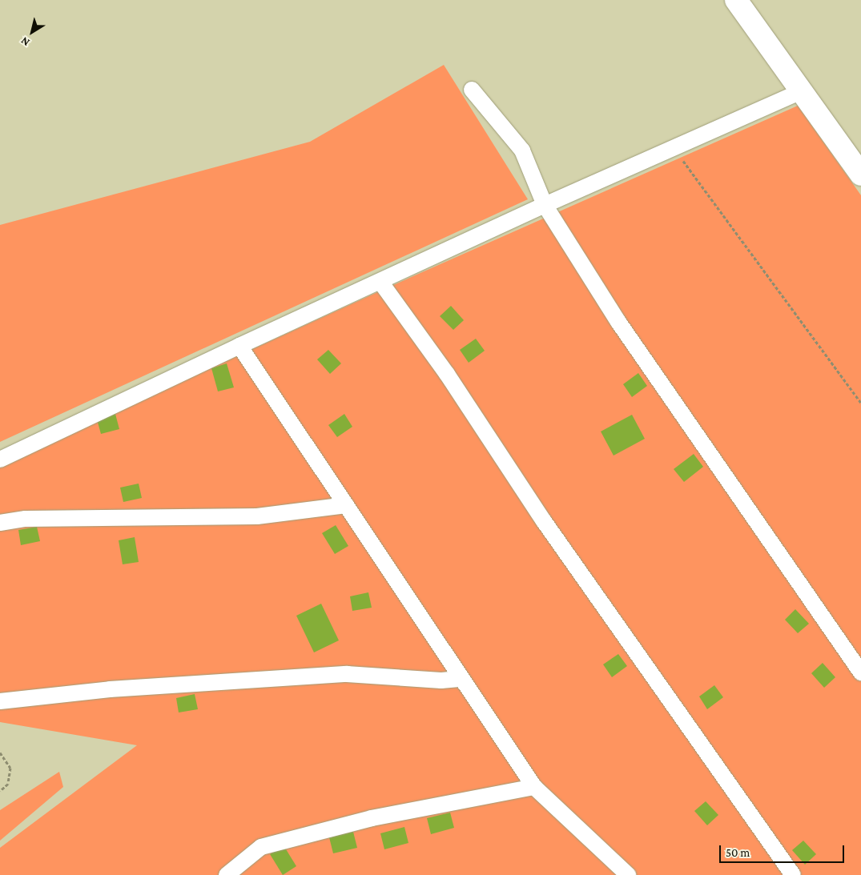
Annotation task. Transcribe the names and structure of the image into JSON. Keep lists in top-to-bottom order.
{
  "scale_bar": "50 m",
  "north": "bottom left"
}
